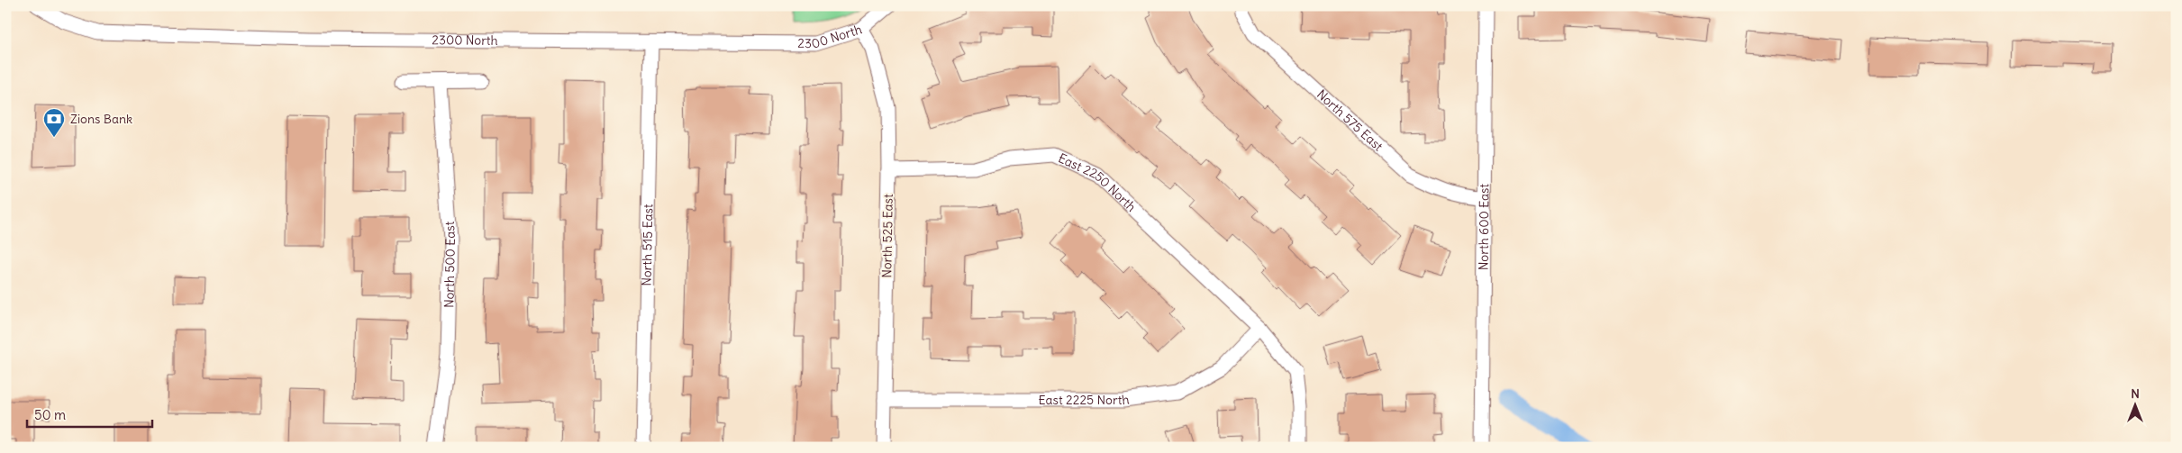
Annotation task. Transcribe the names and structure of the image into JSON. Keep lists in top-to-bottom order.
{
  "streets": {
    "street": [
      "2300 North",
      "North 575 East",
      "East 2250 North",
      "North 600 East",
      "North 525 East",
      "North 515 East",
      "North 500 East",
      "East 2225 North"
    ]
  },
  "crossings": [
    ["2300 North", "North 525 East"],
    ["2300 North", "North 515 East"],
    ["North 575 East", "North 600 East"],
    ["East 2250 North", "North 525 East"],
    ["East 2250 North", "East 2225 North"],
    ["North 525 East", "East 2225 North"]
  ],
  "places": {
    "bank": ["Zions Bank"]
  },
  "scale_bar": "50 m",
  "north": "top"
}
